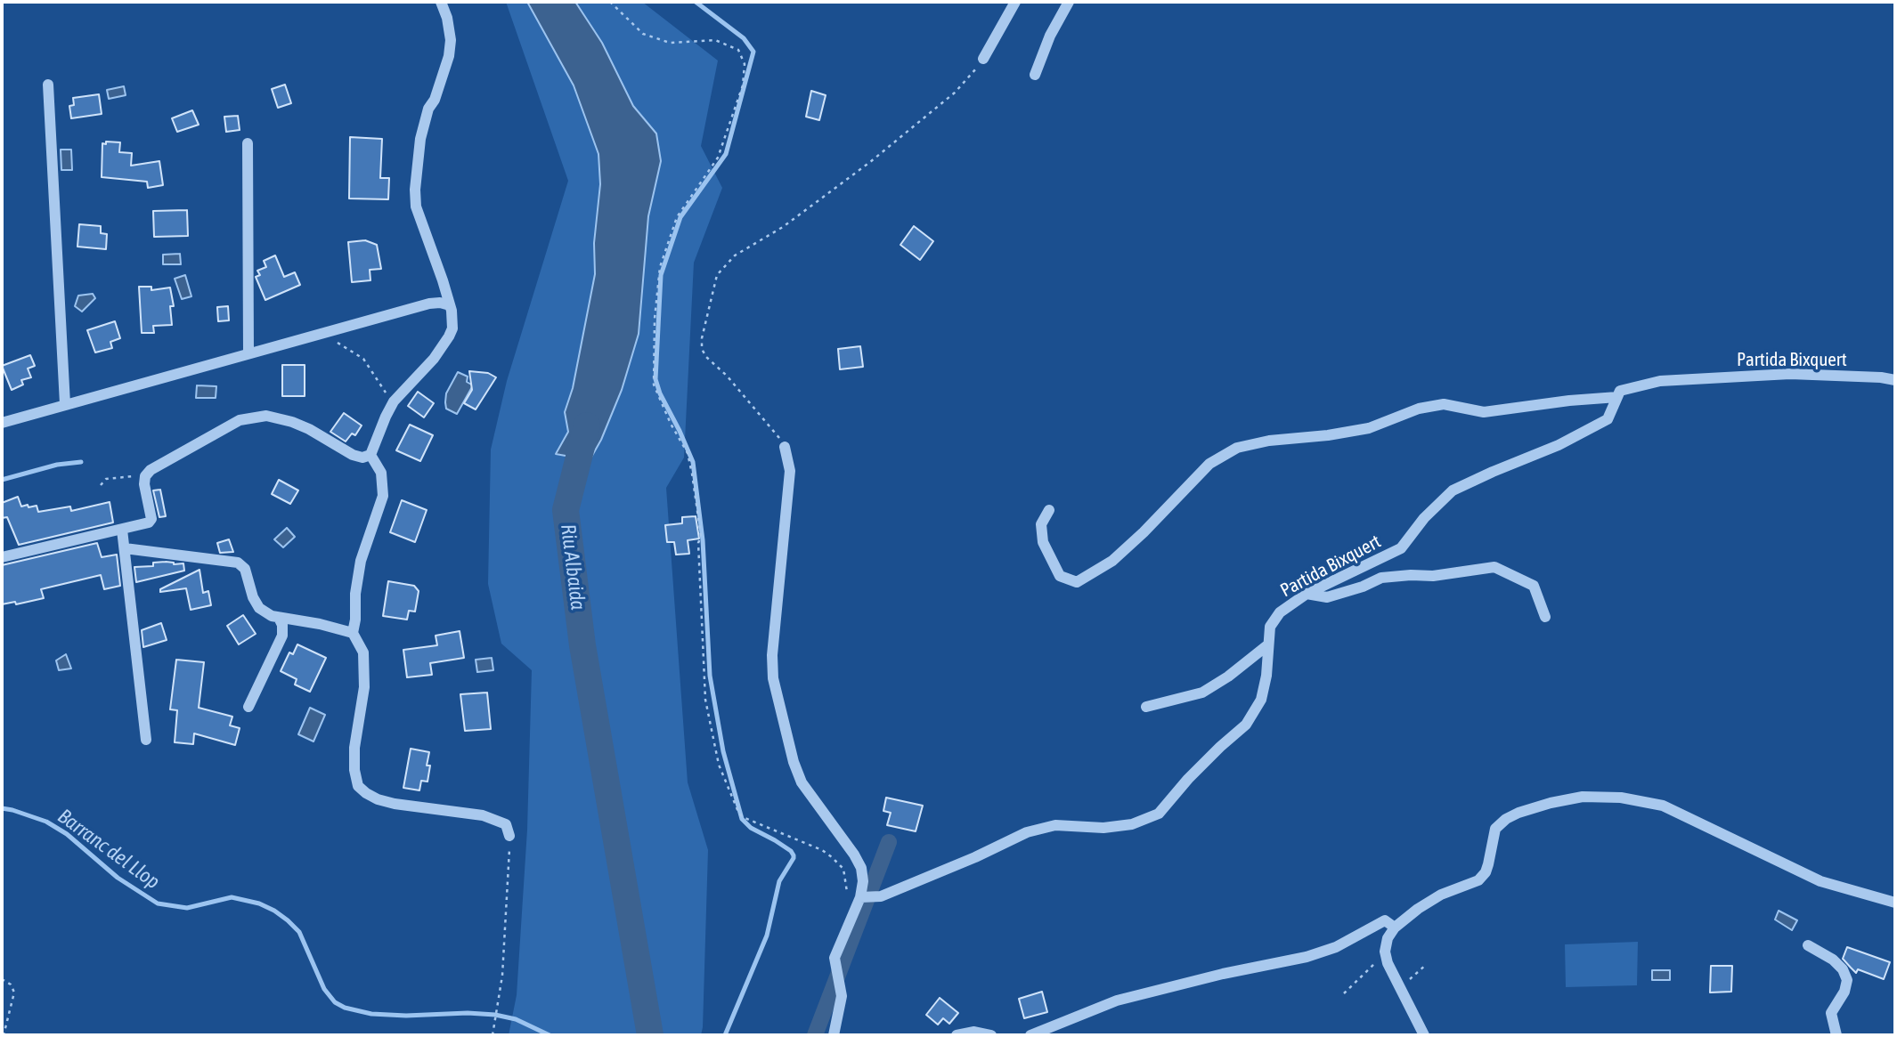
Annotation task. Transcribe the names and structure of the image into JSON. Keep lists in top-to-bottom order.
{
  "streets": {
    "street": ["Partida Bixquert"]
  },
  "water": ["Riu Albaida", "Barranc del Llop"]
}
